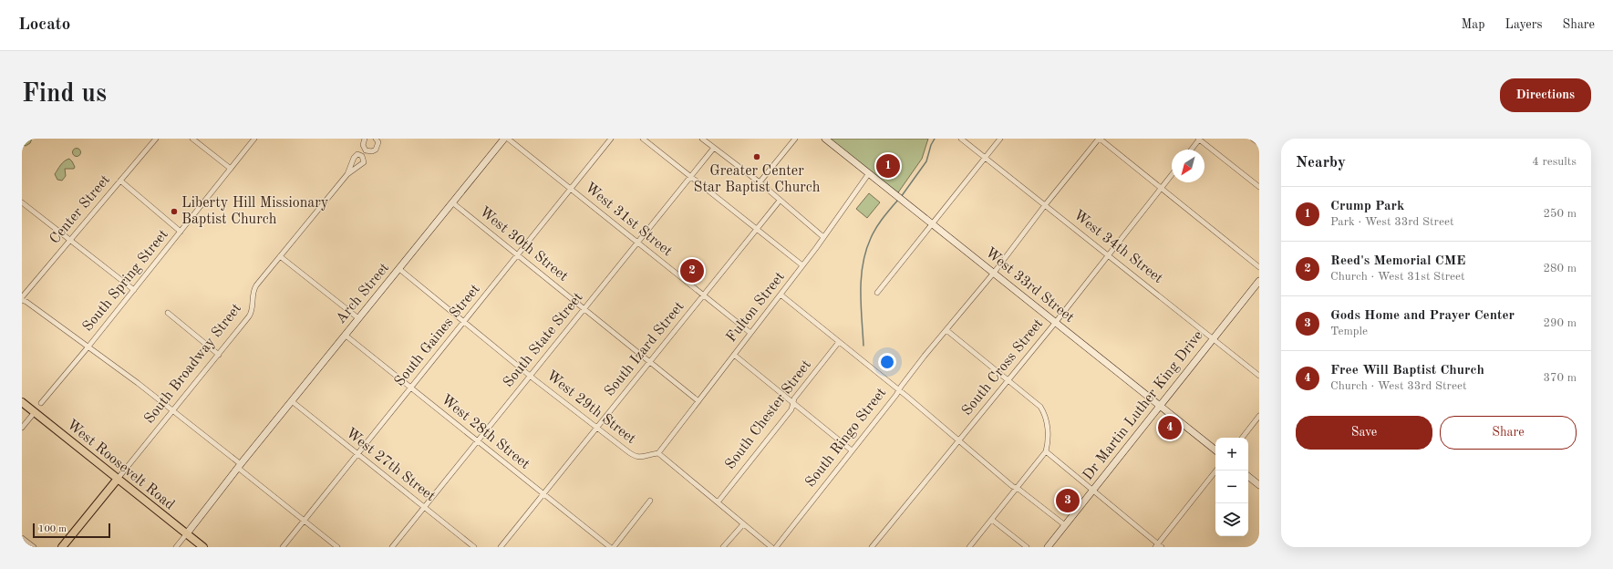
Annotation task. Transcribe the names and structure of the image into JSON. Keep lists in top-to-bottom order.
{
  "streets": {
    "main road": ["South Broadway Street", "West Roosevelt Road"],
    "street": [
      "Center Street",
      "West 31st Street",
      "West 30th Street",
      "West 34th Street",
      "South Spring Street",
      "West 33rd Street",
      "Arch Street",
      "Fulton Street",
      "South Gaines Street",
      "South State Street",
      "South Izard Street",
      "South Cross Street",
      "Dr Martin Luther King Drive",
      "West 29th Street",
      "South Chester Street",
      "West 28th Street",
      "South Ringo Street",
      "West 27th Street"
    ]
  },
  "crossings": [
    ["West 31st Street", "Fulton Street"],
    ["West 31st Street", "South Gaines Street"],
    ["West 31st Street", "South State Street"],
    ["West 31st Street", "South Izard Street"],
    ["West 30th Street", "Arch Street"],
    ["West 30th Street", "Fulton Street"],
    ["West 30th Street", "South Gaines Street"],
    ["West 30th Street", "South State Street"],
    ["West 30th Street", "South Izard Street"],
    ["West 34th Street", "South Cross Street"],
    ["West 34th Street", "Dr Martin Luther King Drive"],
    ["West 34th Street", "South Ringo Street"],
    ["West 33rd Street", "Fulton Street"],
    ["West 33rd Street", "South Cross Street"],
    ["West 33rd Street", "Dr Martin Luther King Drive"],
    ["West 33rd Street", "South Ringo Street"],
    ["Arch Street", "West 29th Street"],
    ["Arch Street", "West 28th Street"],
    ["Arch Street", "West Roosevelt Road"],
    ["Arch Street", "West 27th Street"],
    ["Fulton Street", "West 29th Street"],
    ["South Gaines Street", "West 29th Street"],
    ["South Gaines Street", "West 28th Street"],
    ["South Gaines Street", "West 27th Street"],
    ["South State Street", "West 29th Street"],
    ["South State Street", "West 28th Street"],
    ["South State Street", "West 27th Street"],
    ["South Izard Street", "West 29th Street"],
    ["South Izard Street", "West 28th Street"],
    ["South Broadway Street", "West Roosevelt Road"]
  ],
  "places": ["Greater Center Star Baptist Church", "Liberty Hill Missionary Baptist Church"],
  "scale_bar": "100 m",
  "north": "bottom left",
  "page": {
    "header": "Locato",
    "nav": ["Map", "Layers", "Share"],
    "buttons": [
      "Directions",
      ["Save", "Share"]
    ],
    "title": "Find us",
    "heading": ["Nearby", "4 results"],
    "pins": [
      "1",
      "2",
      "4",
      "3"
    ],
    "list": [
      {
        "mark": "1",
        "name": "Crump Park",
        "note": "Park · West 33rd Street",
        "value": "250 m"
      },
      {
        "mark": "2",
        "name": "Reed's Memorial CME",
        "note": "Church · West 31st Street",
        "value": "280 m"
      },
      {
        "mark": "3",
        "name": "Gods Home and Prayer Center",
        "note": "Temple",
        "value": "290 m"
      },
      {
        "mark": "4",
        "name": "Free Will Baptist Church",
        "note": "Church · West 33rd Street",
        "value": "370 m"
      }
    ],
    "map_buttons": ["+", "−"],
    "scale": "100 m"
  }
}
